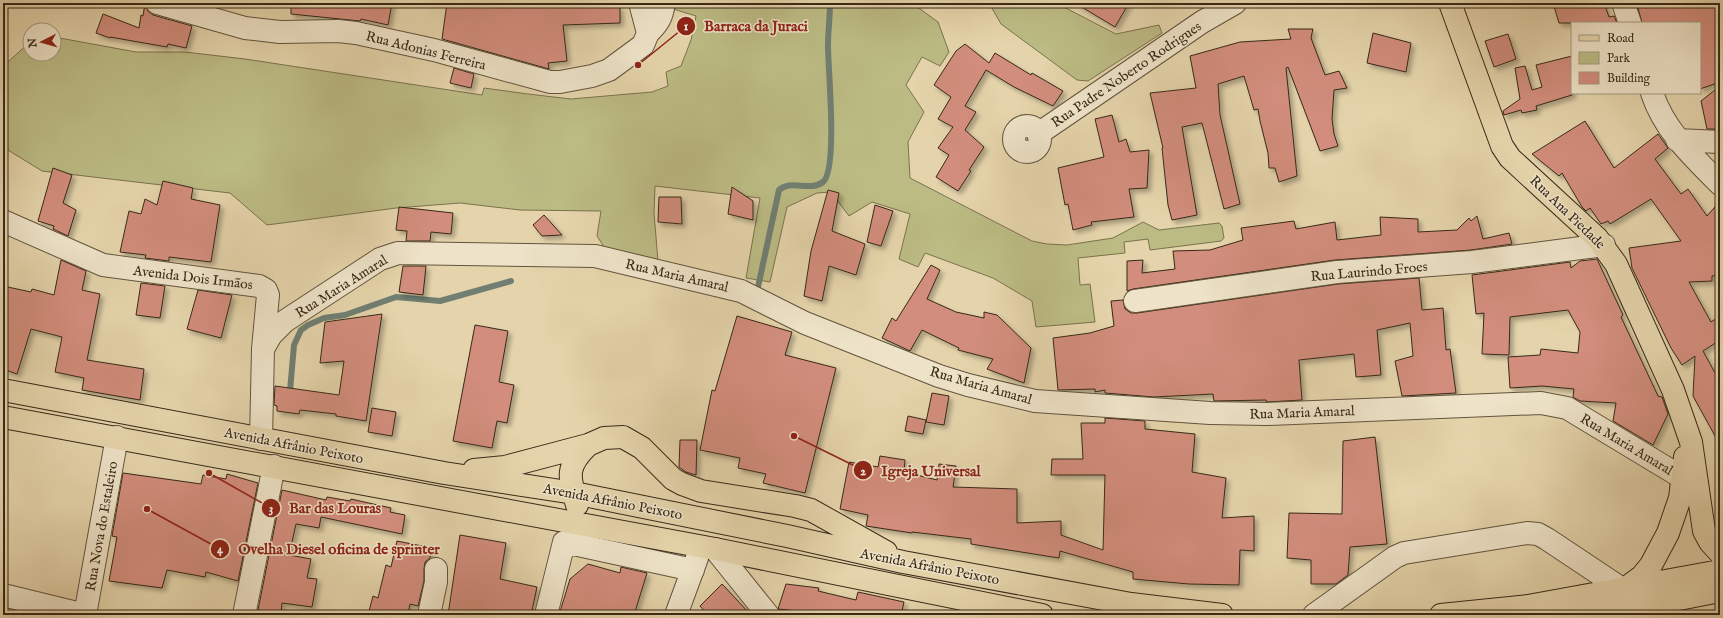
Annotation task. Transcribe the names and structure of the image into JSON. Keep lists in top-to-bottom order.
{
  "streets": {
    "main road": ["Rua Ana Piedade", "Avenida Afrânio Peixoto"],
    "street": [
      "Rua Adonias Ferreira",
      "Rua Padre Noberto Rodrigues",
      "Rua Laurindo Froes",
      "Rua Maria Amaral",
      "Avenida Dois Irmãos",
      "Rua Nova do Estaleiro"
    ]
  },
  "crossings": [
    ["Rua Ana Piedade", "Rua Laurindo Froes"],
    ["Rua Ana Piedade", "Rua Maria Amaral"],
    ["Rua Maria Amaral", "Avenida Dois Irmãos"],
    ["Avenida Dois Irmãos", "Avenida Afrânio Peixoto"],
    ["Avenida Afrânio Peixoto", "Rua Nova do Estaleiro"]
  ],
  "places": [
    "Barraca da Juraci",
    "Igreja Universal",
    "Bar das Louras",
    "Ovelha Diesel oficina de sprinter"
  ],
  "legend": ["Road", "Park", "Building"],
  "north": "left"
}
